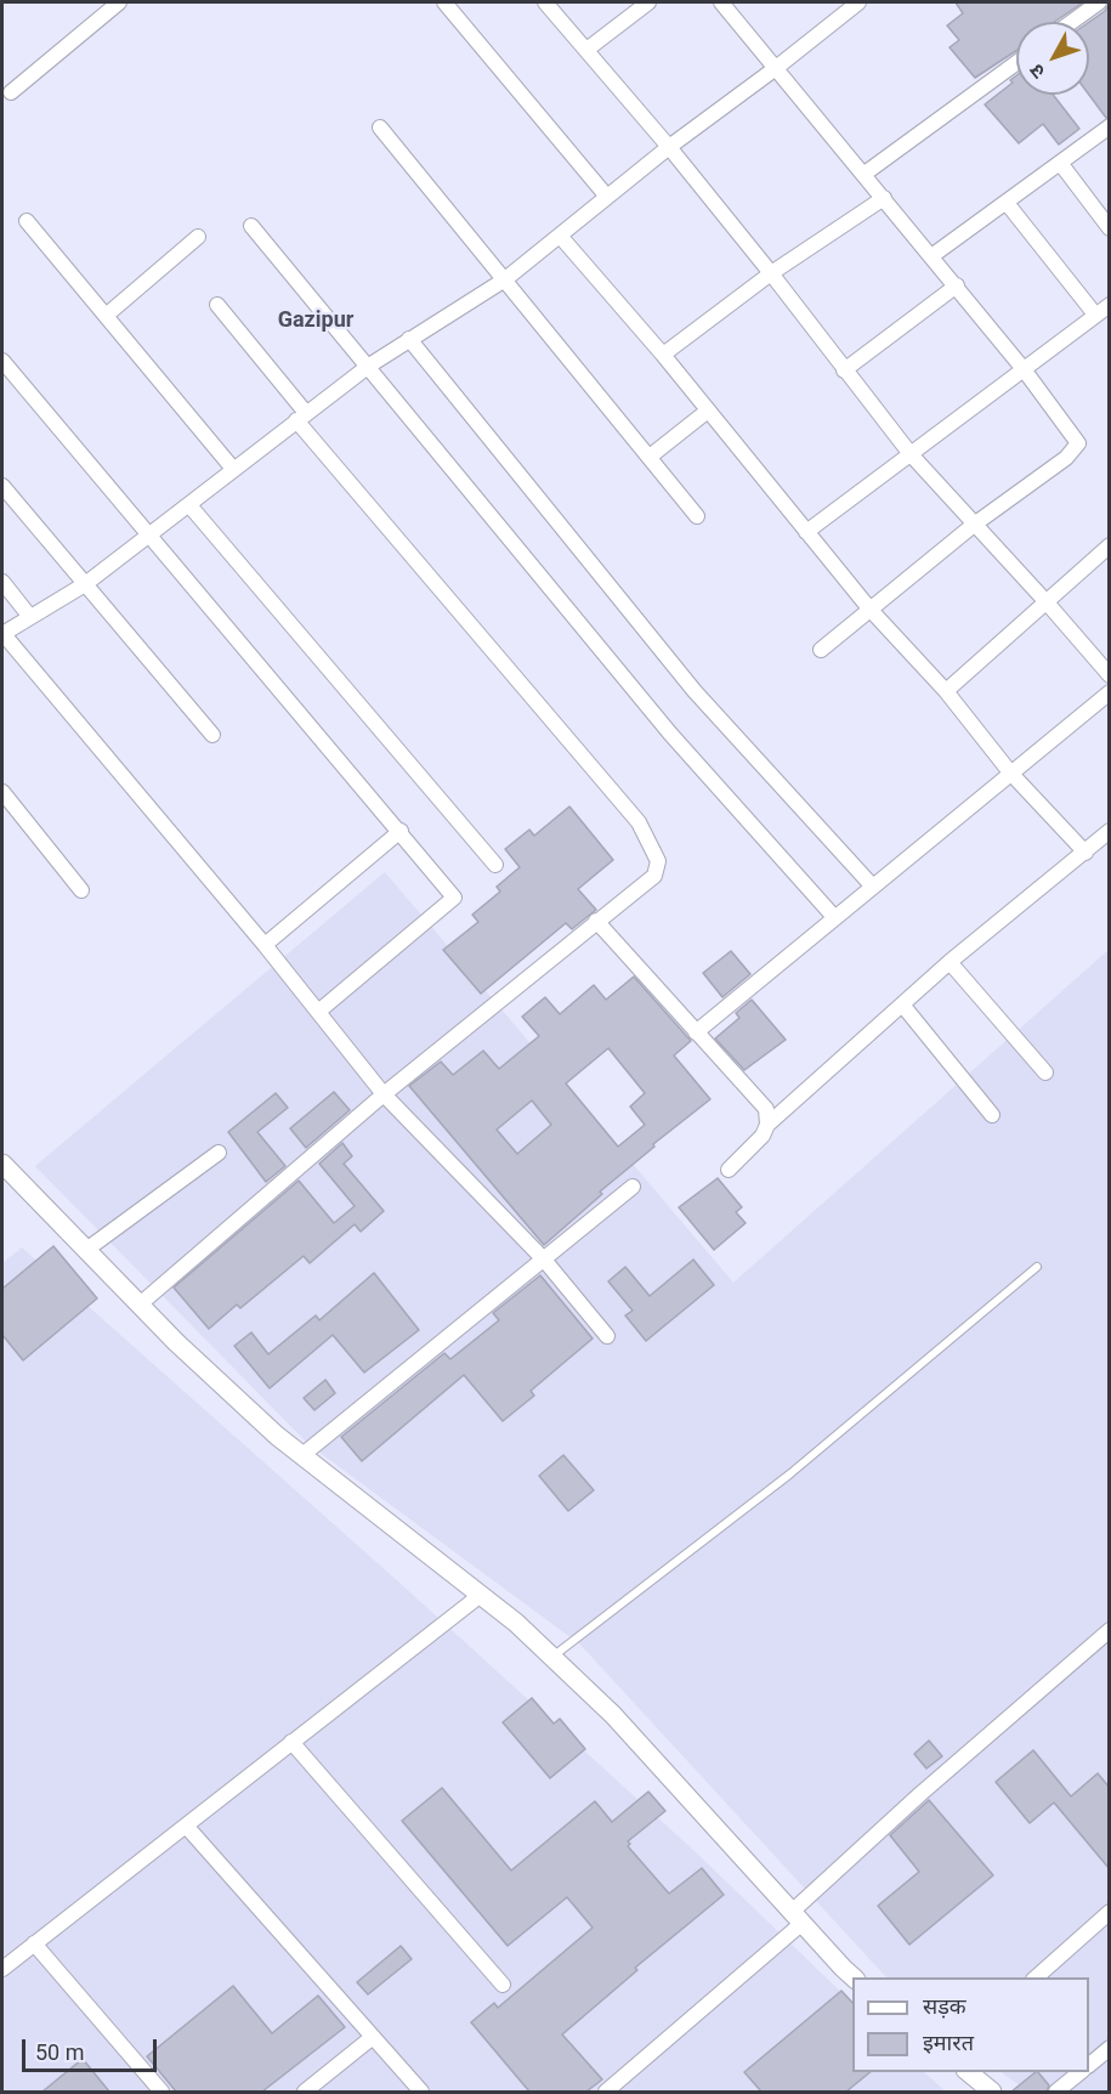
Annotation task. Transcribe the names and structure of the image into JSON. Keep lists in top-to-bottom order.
{
  "districts": ["Gazipur"],
  "legend": ["सड़क", "इमारत"],
  "scale_bar": "50 m",
  "north": "bottom left"
}
